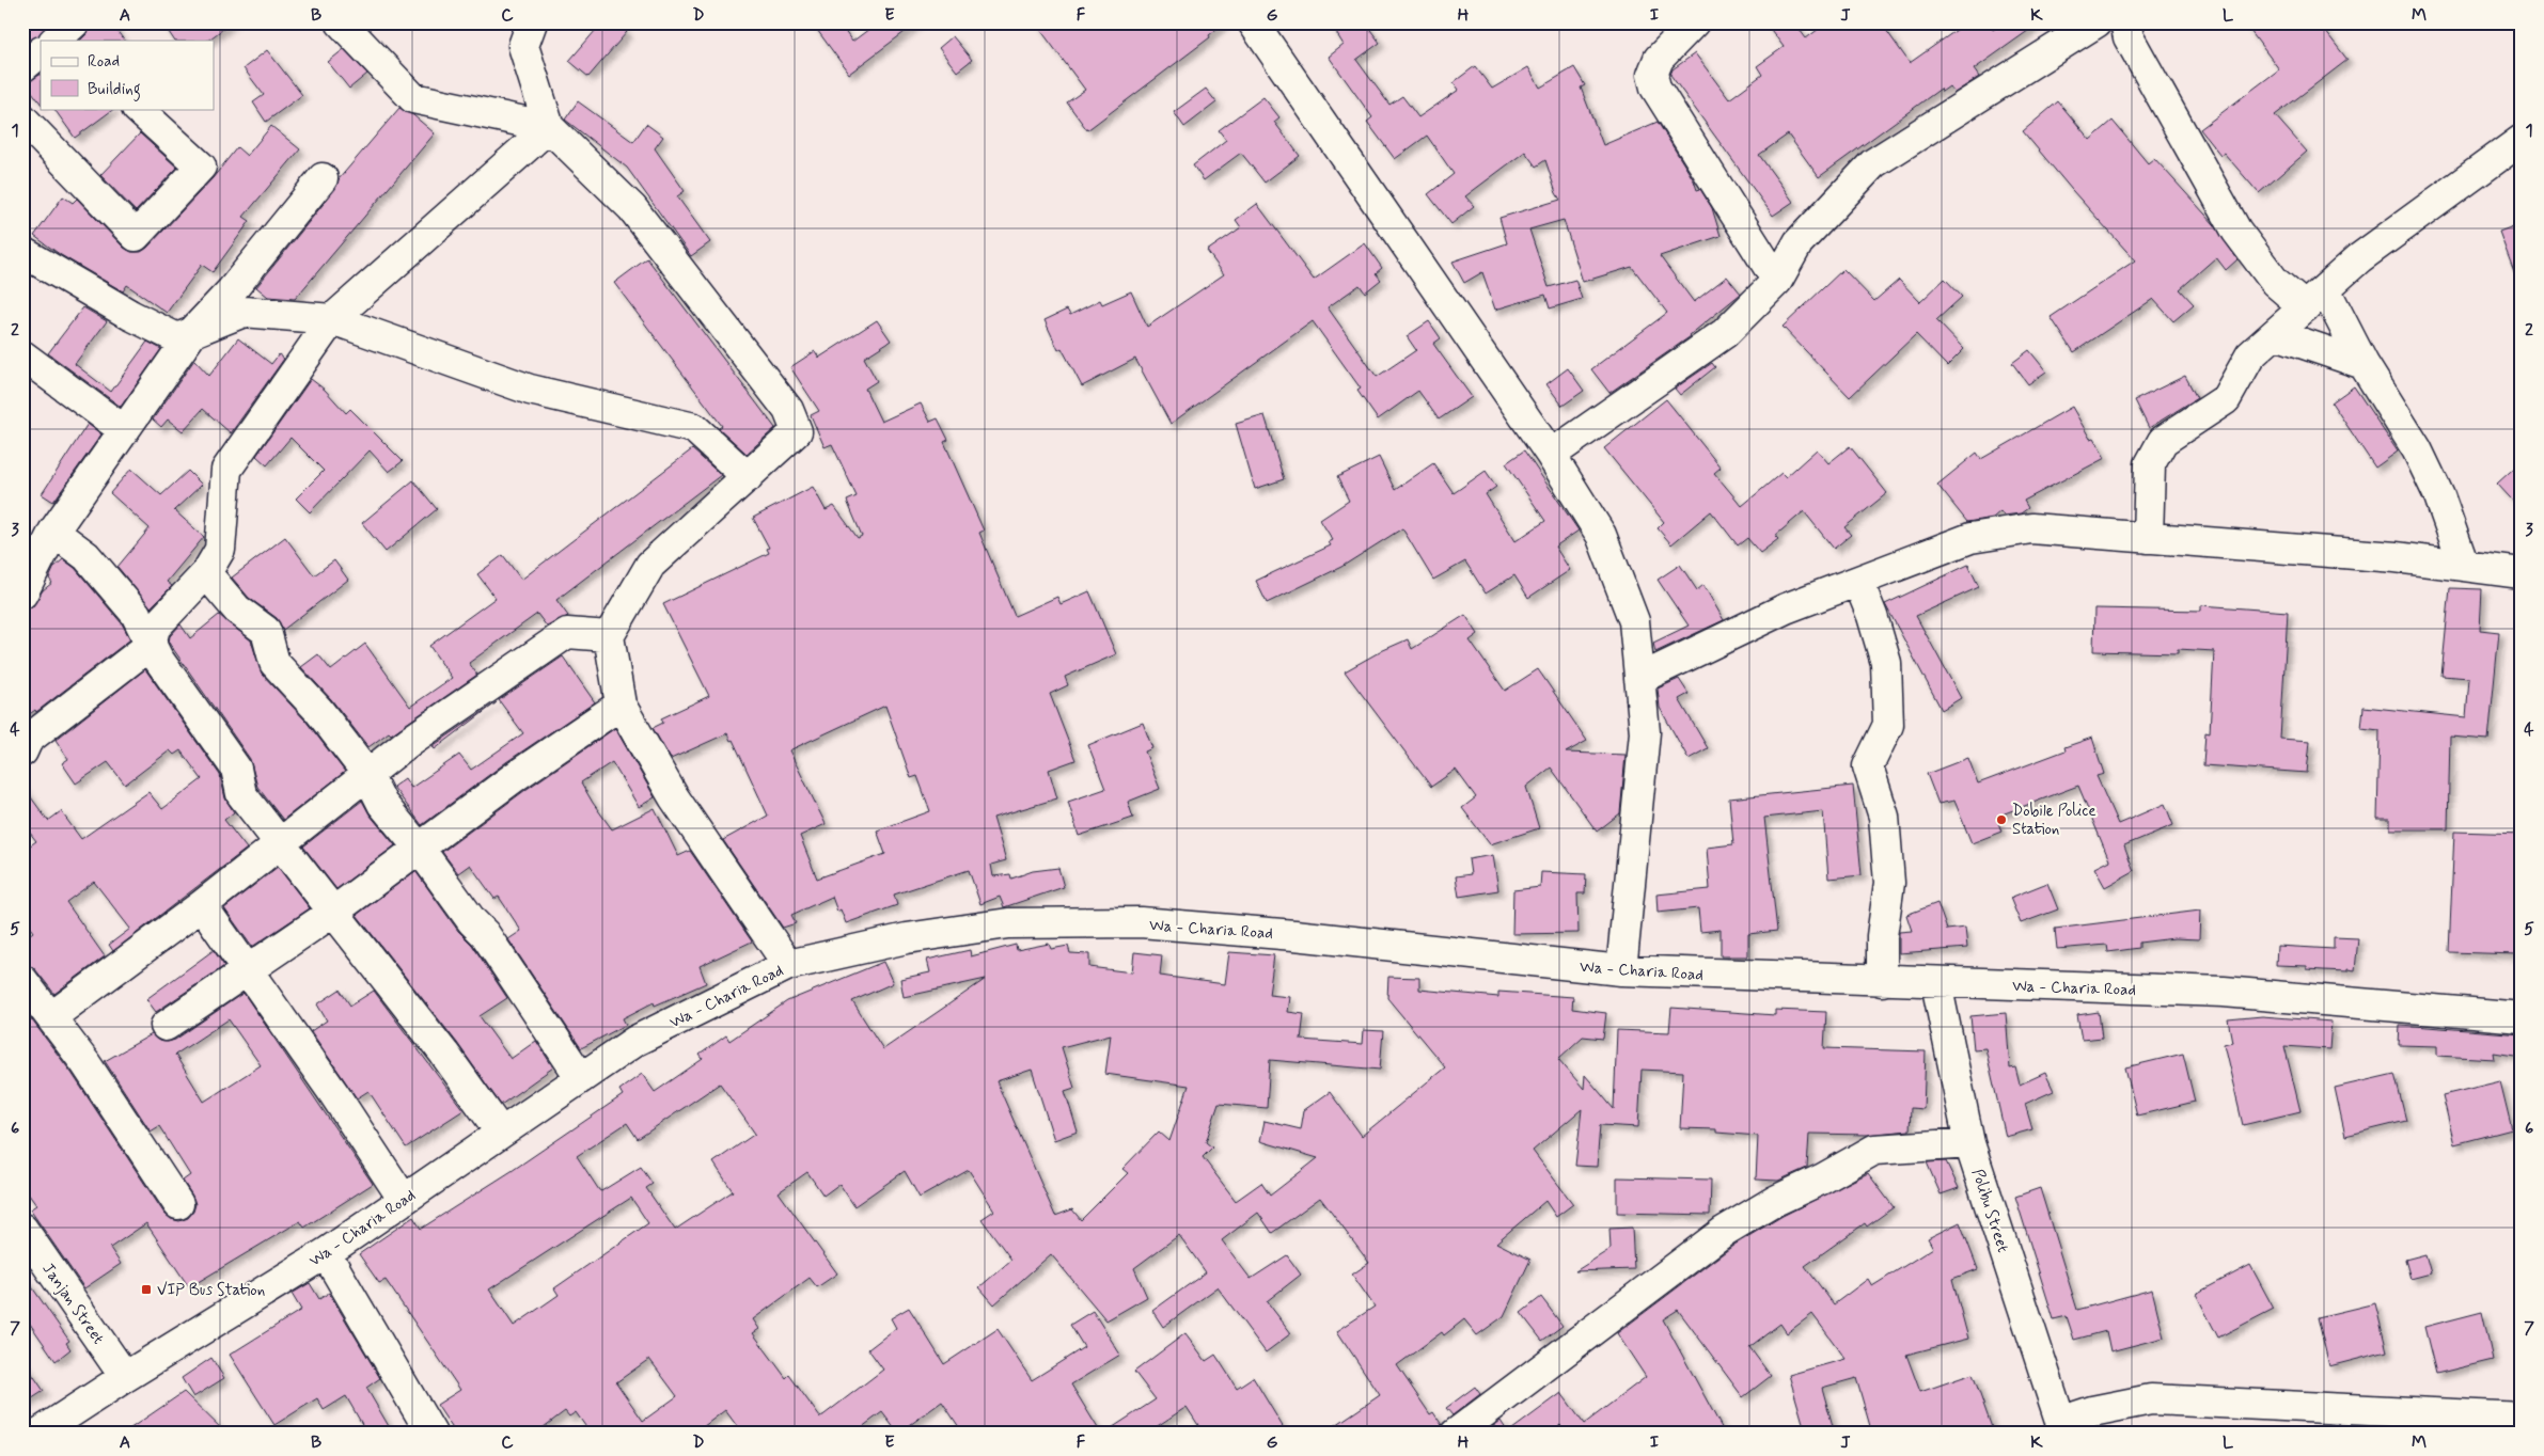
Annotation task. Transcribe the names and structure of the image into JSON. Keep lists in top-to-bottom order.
{
  "streets": {
    "street": ["Wa - Charia Road", "Polibu Street", "Janjan Street"]
  },
  "crossings": [
    ["Wa - Charia Road", "Polibu Street"],
    ["Wa - Charia Road", "Janjan Street"]
  ],
  "places": {
    "other": ["Dobile Police Station"],
    "transit": ["VIP Bus Station"]
  },
  "legend": ["Road", "Building"],
  "grid": {
    "columns": [
      "A",
      "B",
      "C",
      "D",
      "E",
      "F",
      "G",
      "H",
      "I",
      "J",
      "K",
      "L",
      "M"
    ],
    "rows": [
      "1",
      "2",
      "3",
      "4",
      "5",
      "6",
      "7"
    ]
  }
}
